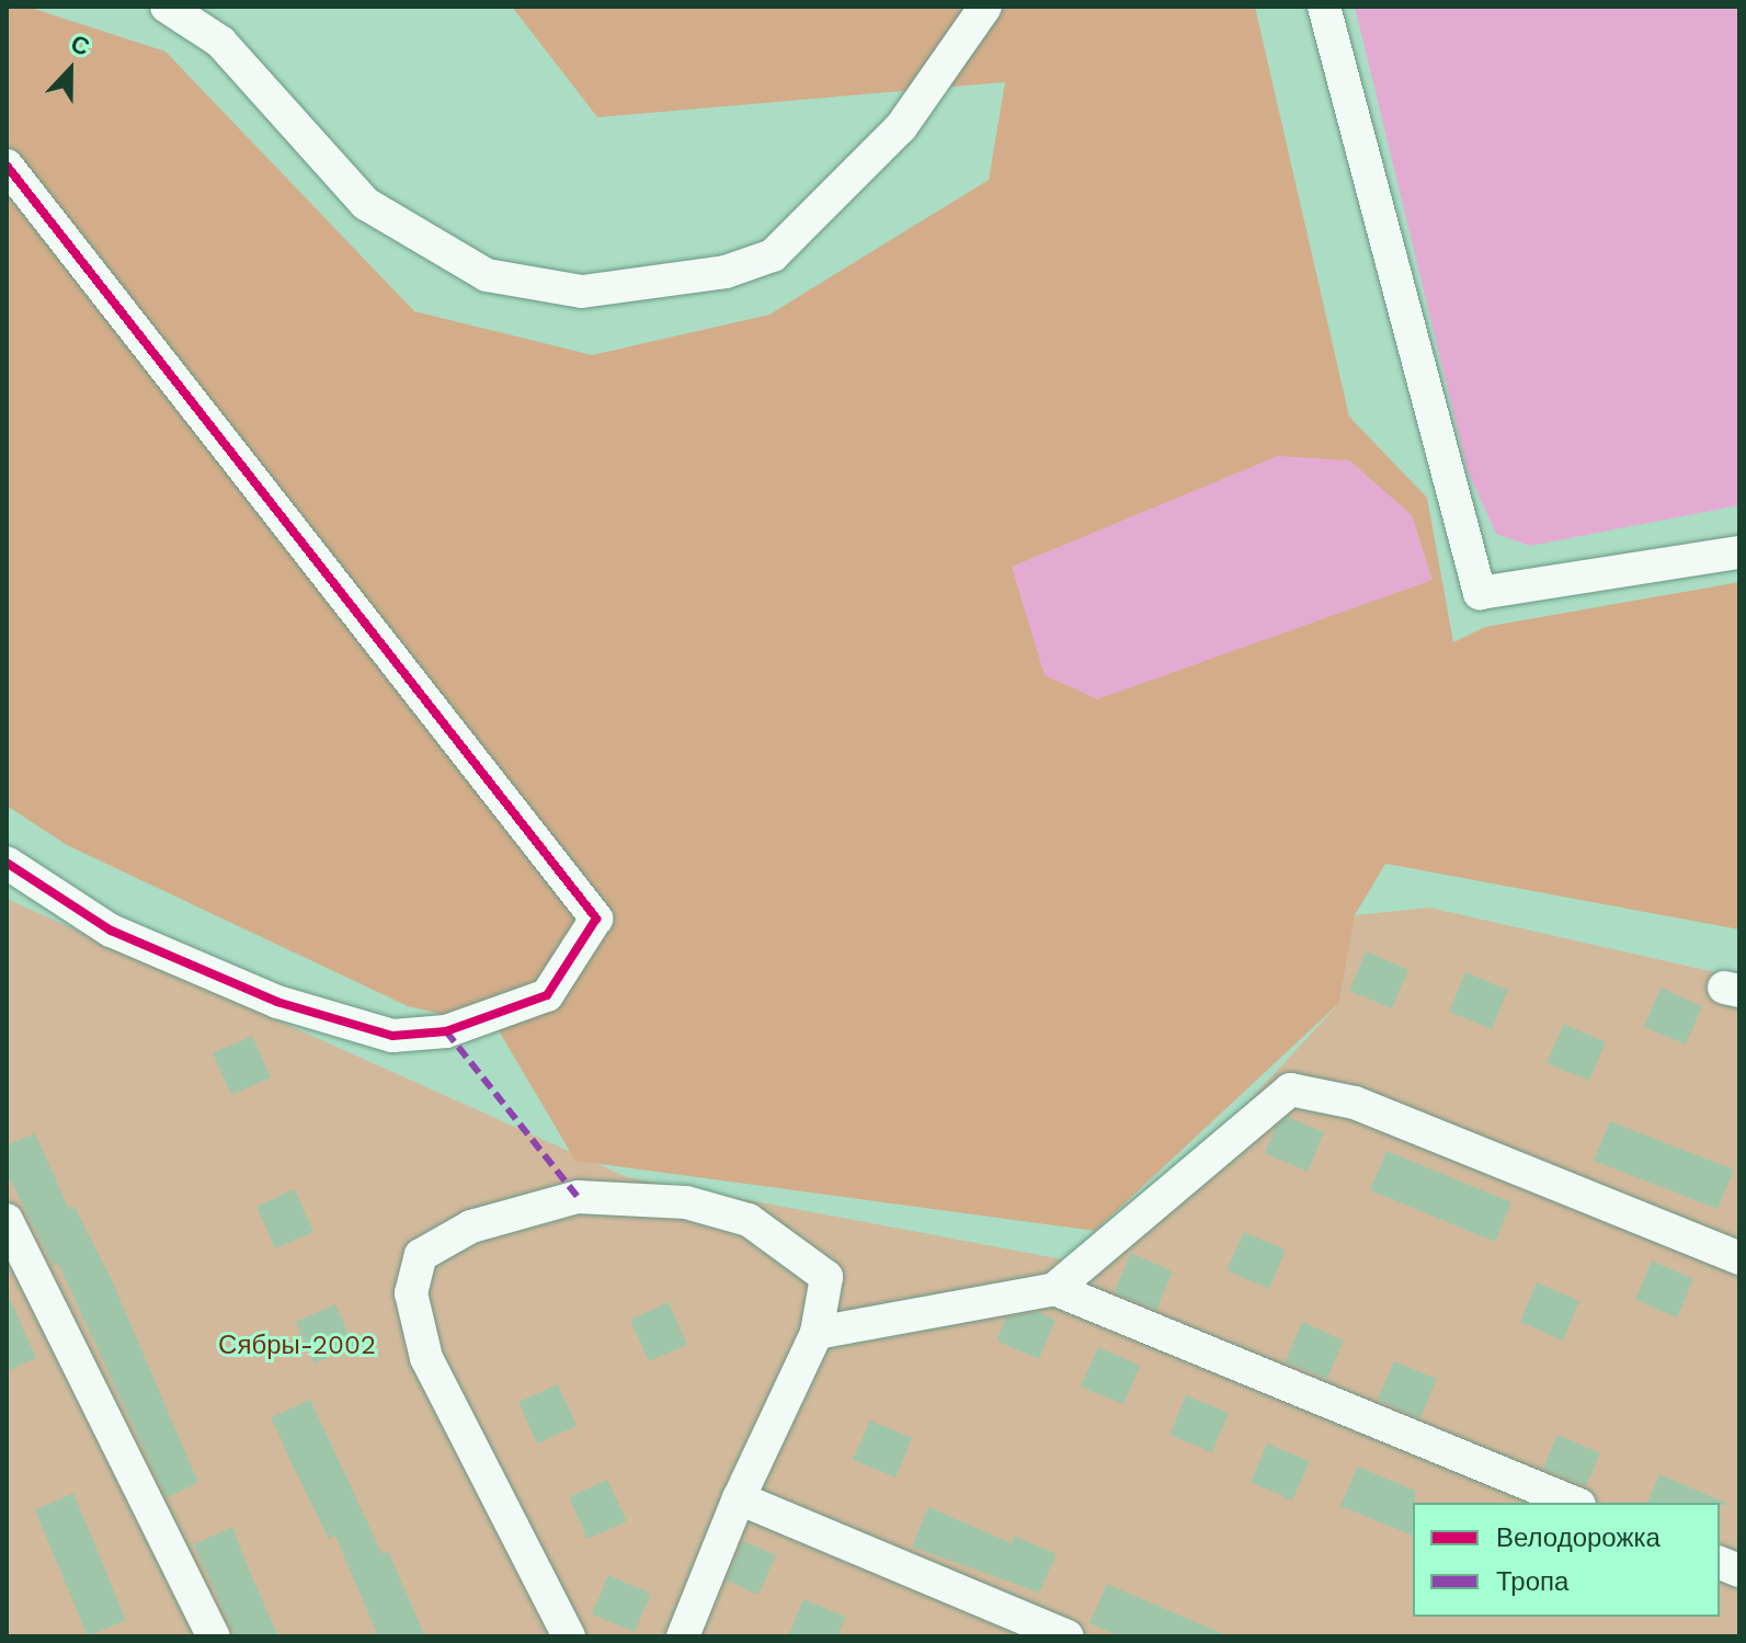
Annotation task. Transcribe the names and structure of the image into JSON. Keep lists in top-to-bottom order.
{
  "parks": ["Сябры-2002"],
  "legend": ["Велодорожка", "Тропа"],
  "north": "top"
}
